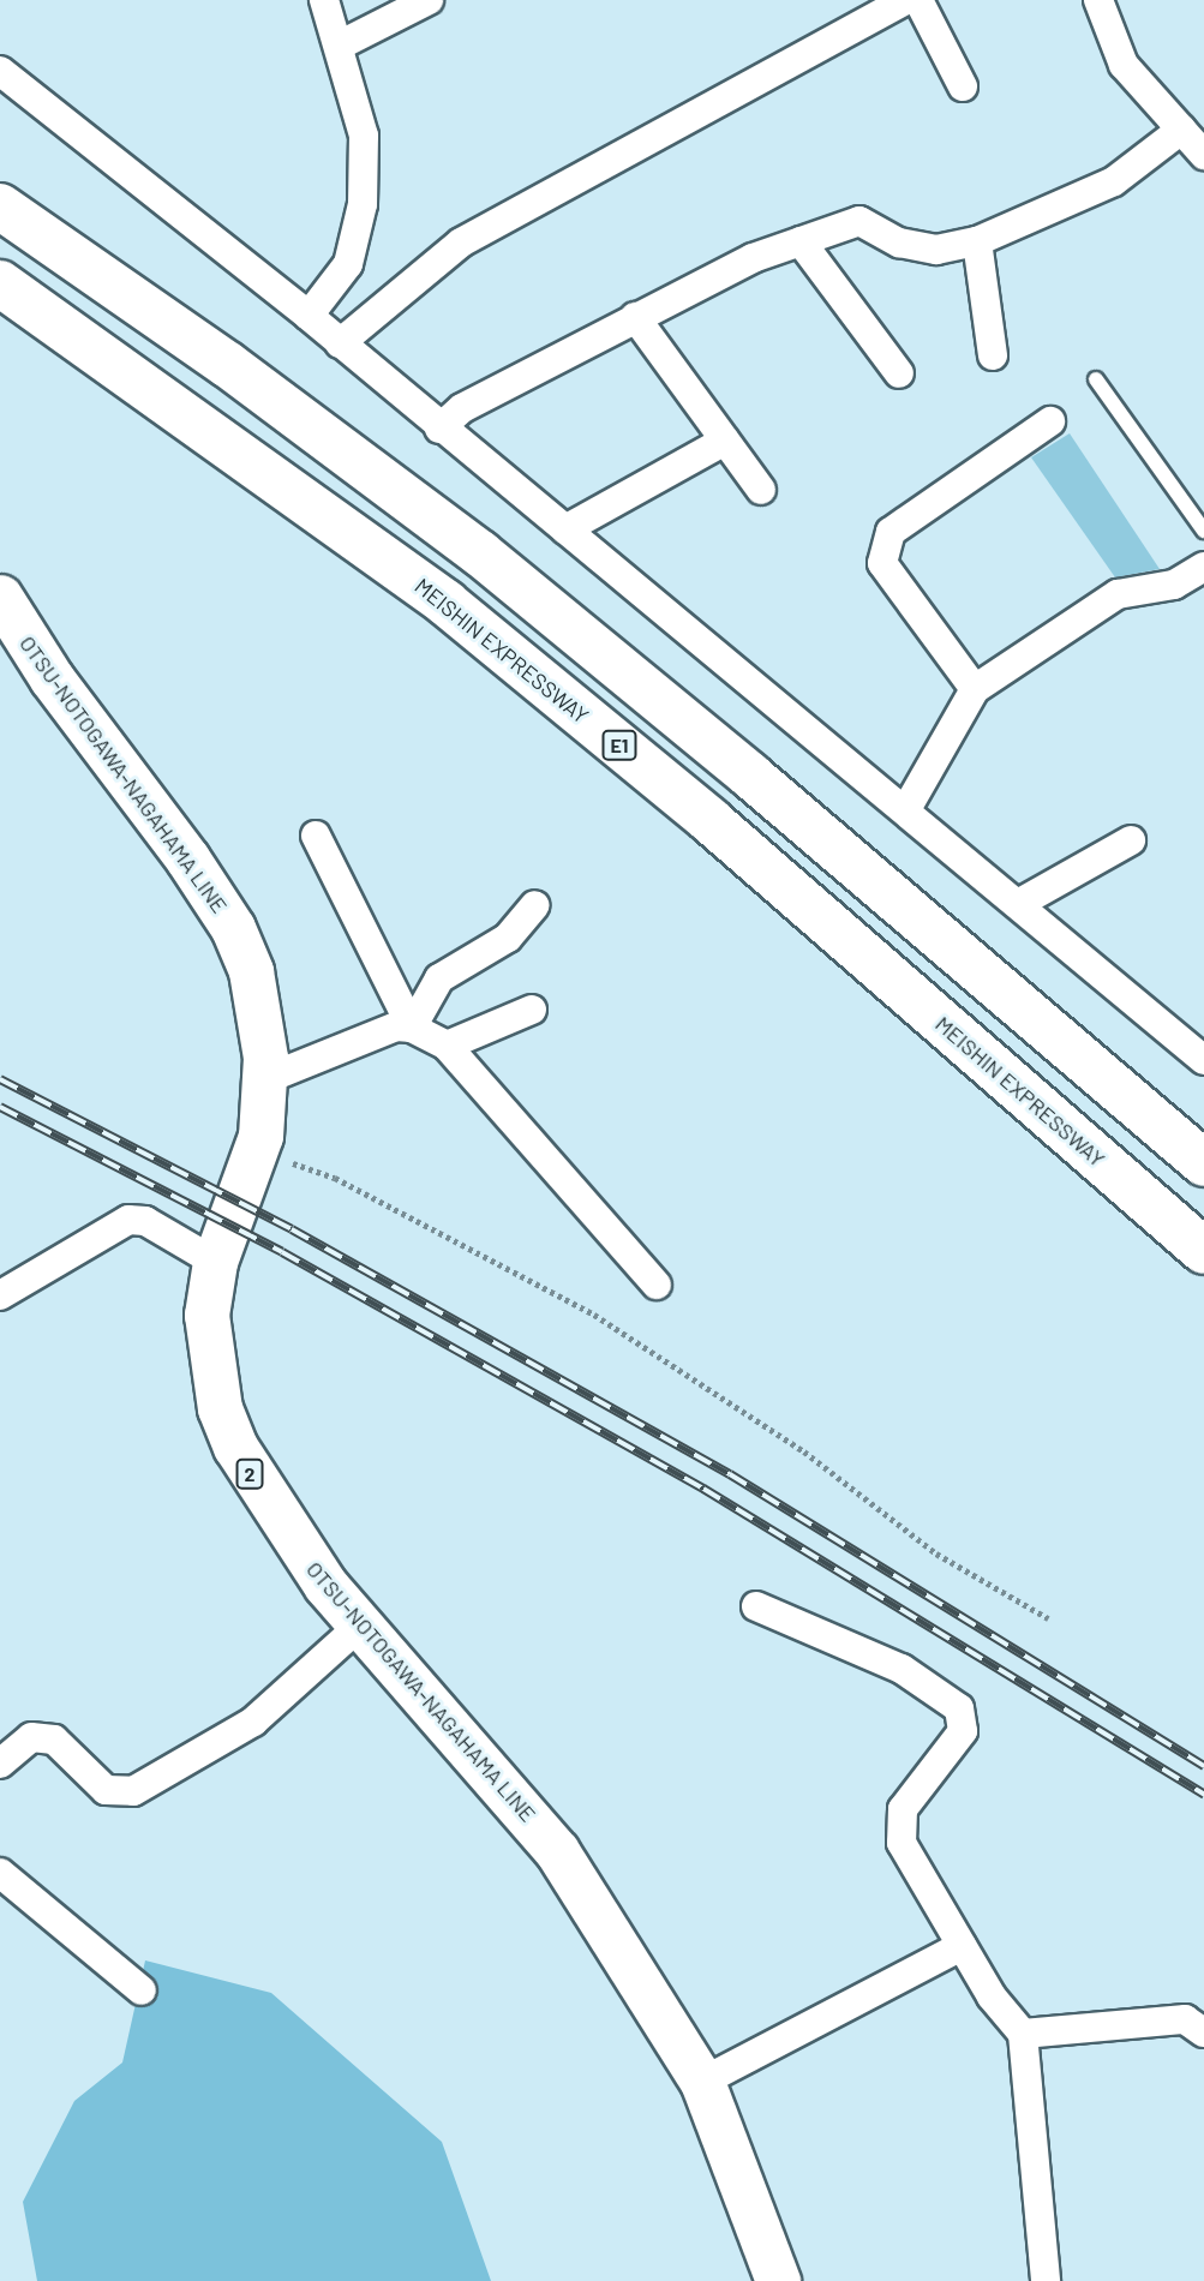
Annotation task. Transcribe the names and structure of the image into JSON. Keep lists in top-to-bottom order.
{
  "streets": {
    "highway": ["MEISHIN EXPRESSWAY", "E1"],
    "main road": ["OTSU-NOTOGAWA-NAGAHAMA LINE", "2"]
  }
}
